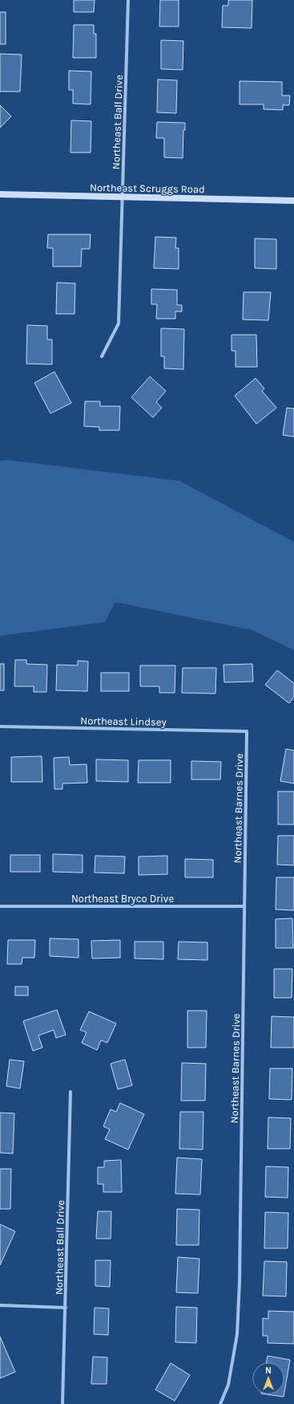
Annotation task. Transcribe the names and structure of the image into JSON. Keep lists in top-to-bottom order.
{
  "streets": {
    "street": [
      "Northeast Ball Drive",
      "Northeast Scruggs Road",
      "Northeast Lindsey",
      "Northeast Barnes Drive",
      "Northeast Bryco Drive"
    ]
  },
  "crossings": [
    ["Northeast Ball Drive", "Northeast Scruggs Road"],
    ["Northeast Lindsey", "Northeast Barnes Drive"],
    ["Northeast Barnes Drive", "Northeast Bryco Drive"]
  ],
  "north": "top"
}
